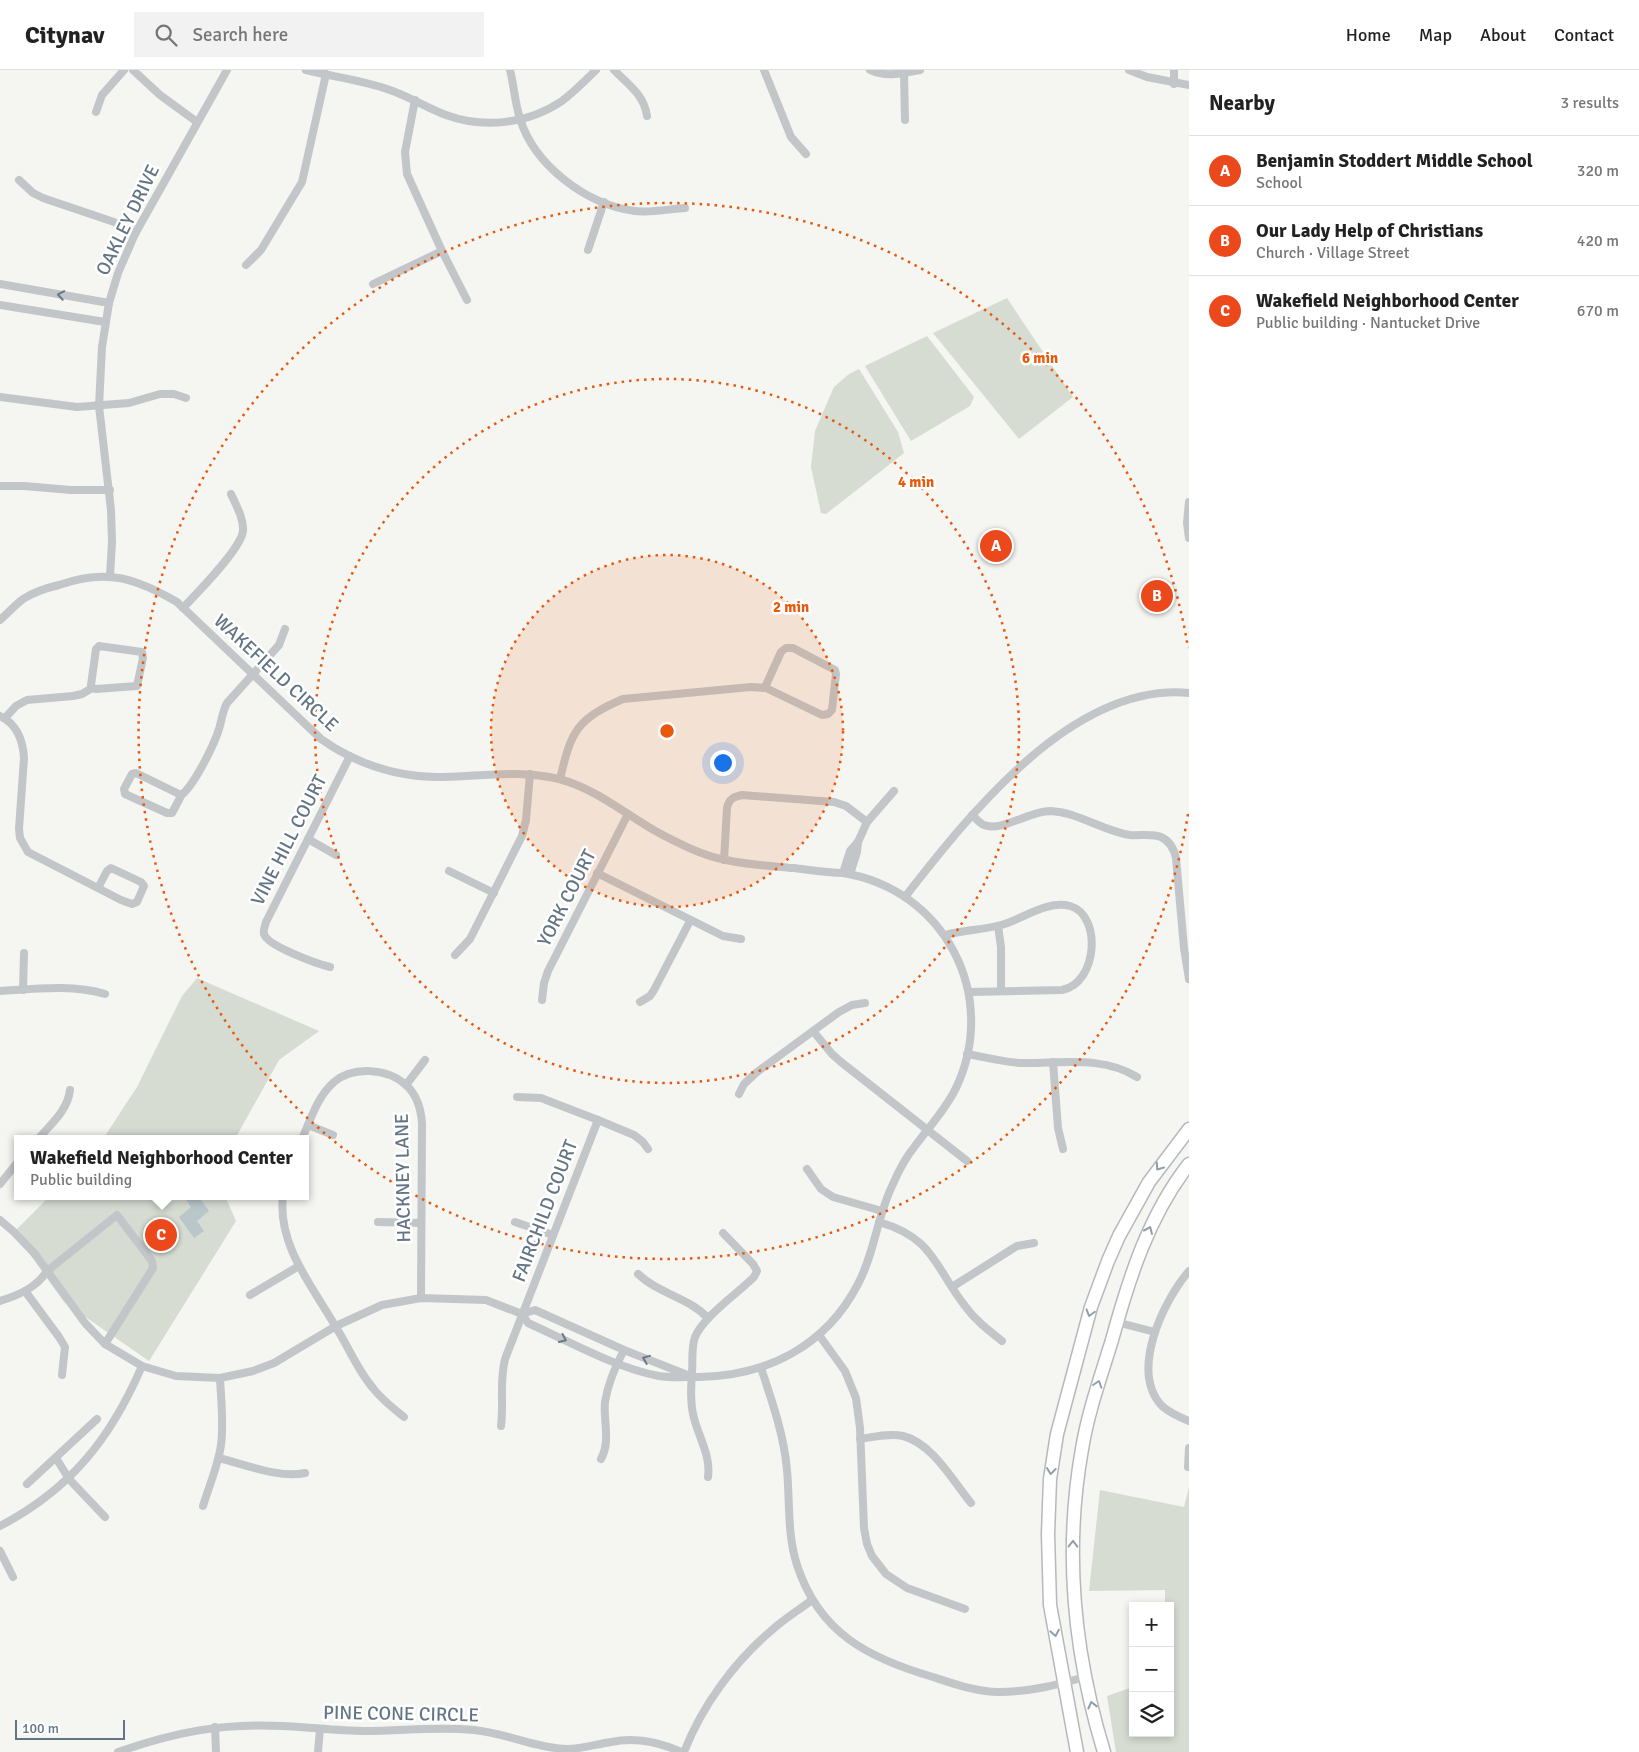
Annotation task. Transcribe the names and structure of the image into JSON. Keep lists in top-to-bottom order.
{
  "streets": {
    "street": [
      "OAKLEY DRIVE",
      "WAKEFIELD CIRCLE",
      "VINE HILL COURT",
      "YORK COURT",
      "HACKNEY LANE",
      "FAIRCHILD COURT",
      "PINE CONE CIRCLE"
    ]
  },
  "crossings": [
    ["OAKLEY DRIVE", "WAKEFIELD CIRCLE"],
    ["WAKEFIELD CIRCLE", "VINE HILL COURT"],
    ["WAKEFIELD CIRCLE", "YORK COURT"],
    ["WAKEFIELD CIRCLE", "HACKNEY LANE"],
    ["WAKEFIELD CIRCLE", "FAIRCHILD COURT"]
  ],
  "scale_bar": "100 m",
  "page": {
    "header": "Citynav",
    "search": "Search here",
    "nav": [
      "Home",
      "Map",
      "About",
      "Contact"
    ],
    "heading": ["Nearby", "3 results"],
    "list": [
      {
        "mark": "A",
        "name": "Benjamin Stoddert Middle School",
        "note": "School",
        "value": "320 m"
      },
      {
        "mark": "B",
        "name": "Our Lady Help of Christians",
        "note": "Church · Village Street",
        "value": "420 m"
      },
      {
        "mark": "C",
        "name": "Wakefield Neighborhood Center",
        "note": "Public building · Nantucket Drive",
        "value": "670 m"
      }
    ],
    "pins": ["A", "B", "C"],
    "popup": ["Wakefield Neighborhood Center", "Public building"],
    "map_buttons": ["+", "−"],
    "scale": "100 m"
  },
  "rings": ["6 min", "4 min", "2 min"]
}
